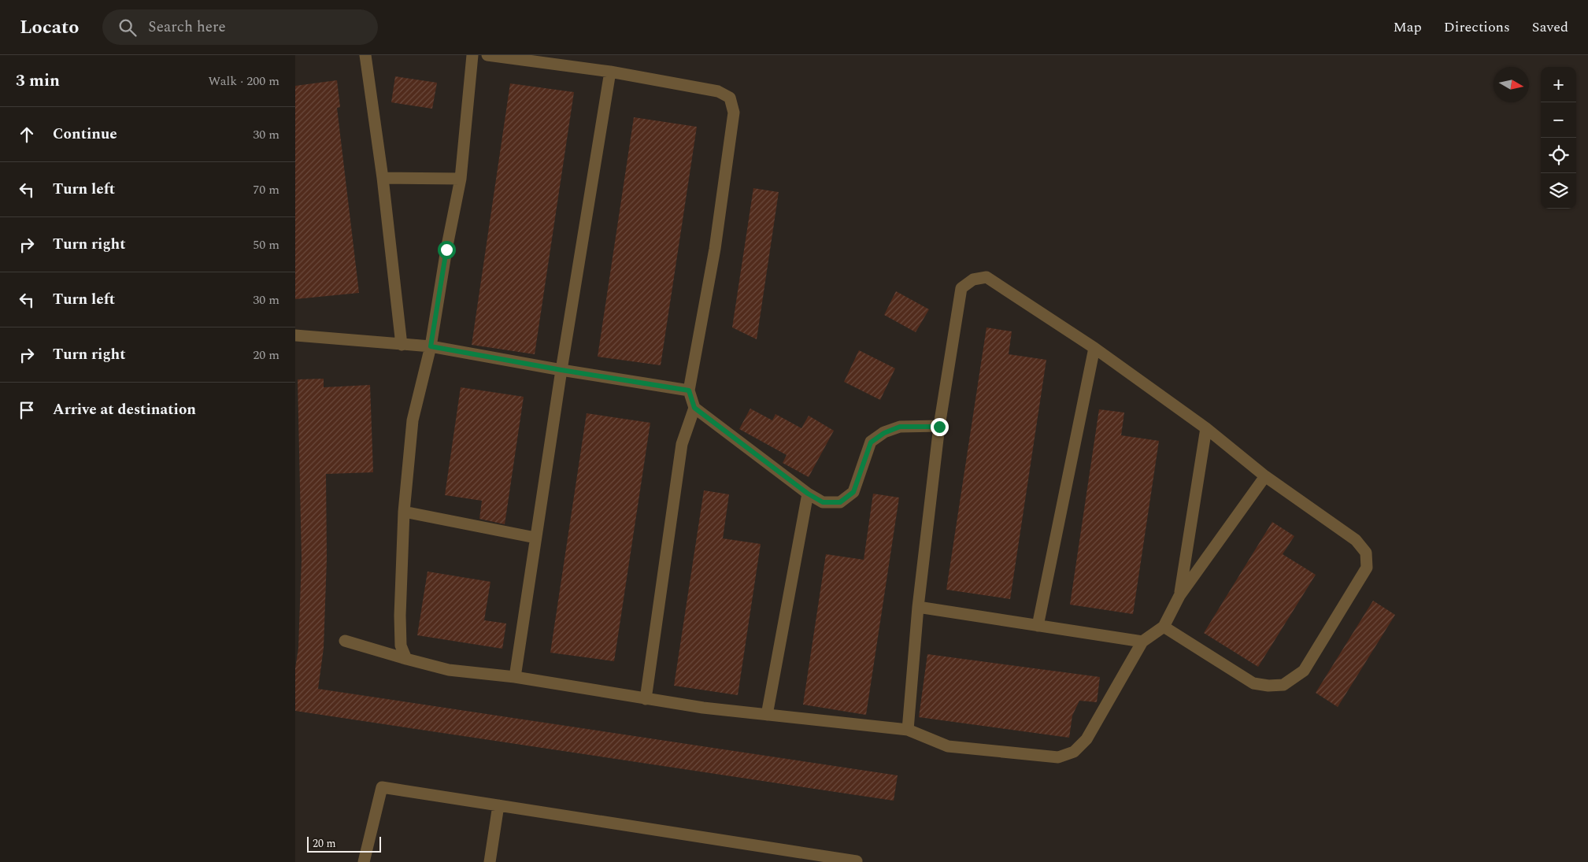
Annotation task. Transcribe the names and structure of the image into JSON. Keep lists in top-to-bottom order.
{
  "scale_bar": "20 m",
  "north": "right",
  "page": {
    "header": "Locato",
    "search": "Search here",
    "nav": ["Map", "Directions", "Saved"],
    "heading": ["3 min", "Walk · 200 m"],
    "map_buttons": ["+", "−"],
    "list": [
      ["Continue", "30 m"],
      ["Turn left", "70 m"],
      ["Turn right", "50 m"],
      ["Turn left", "30 m"],
      ["Turn right", "20 m"],
      "Arrive at destination"
    ],
    "scale": "20 m"
  }
}
